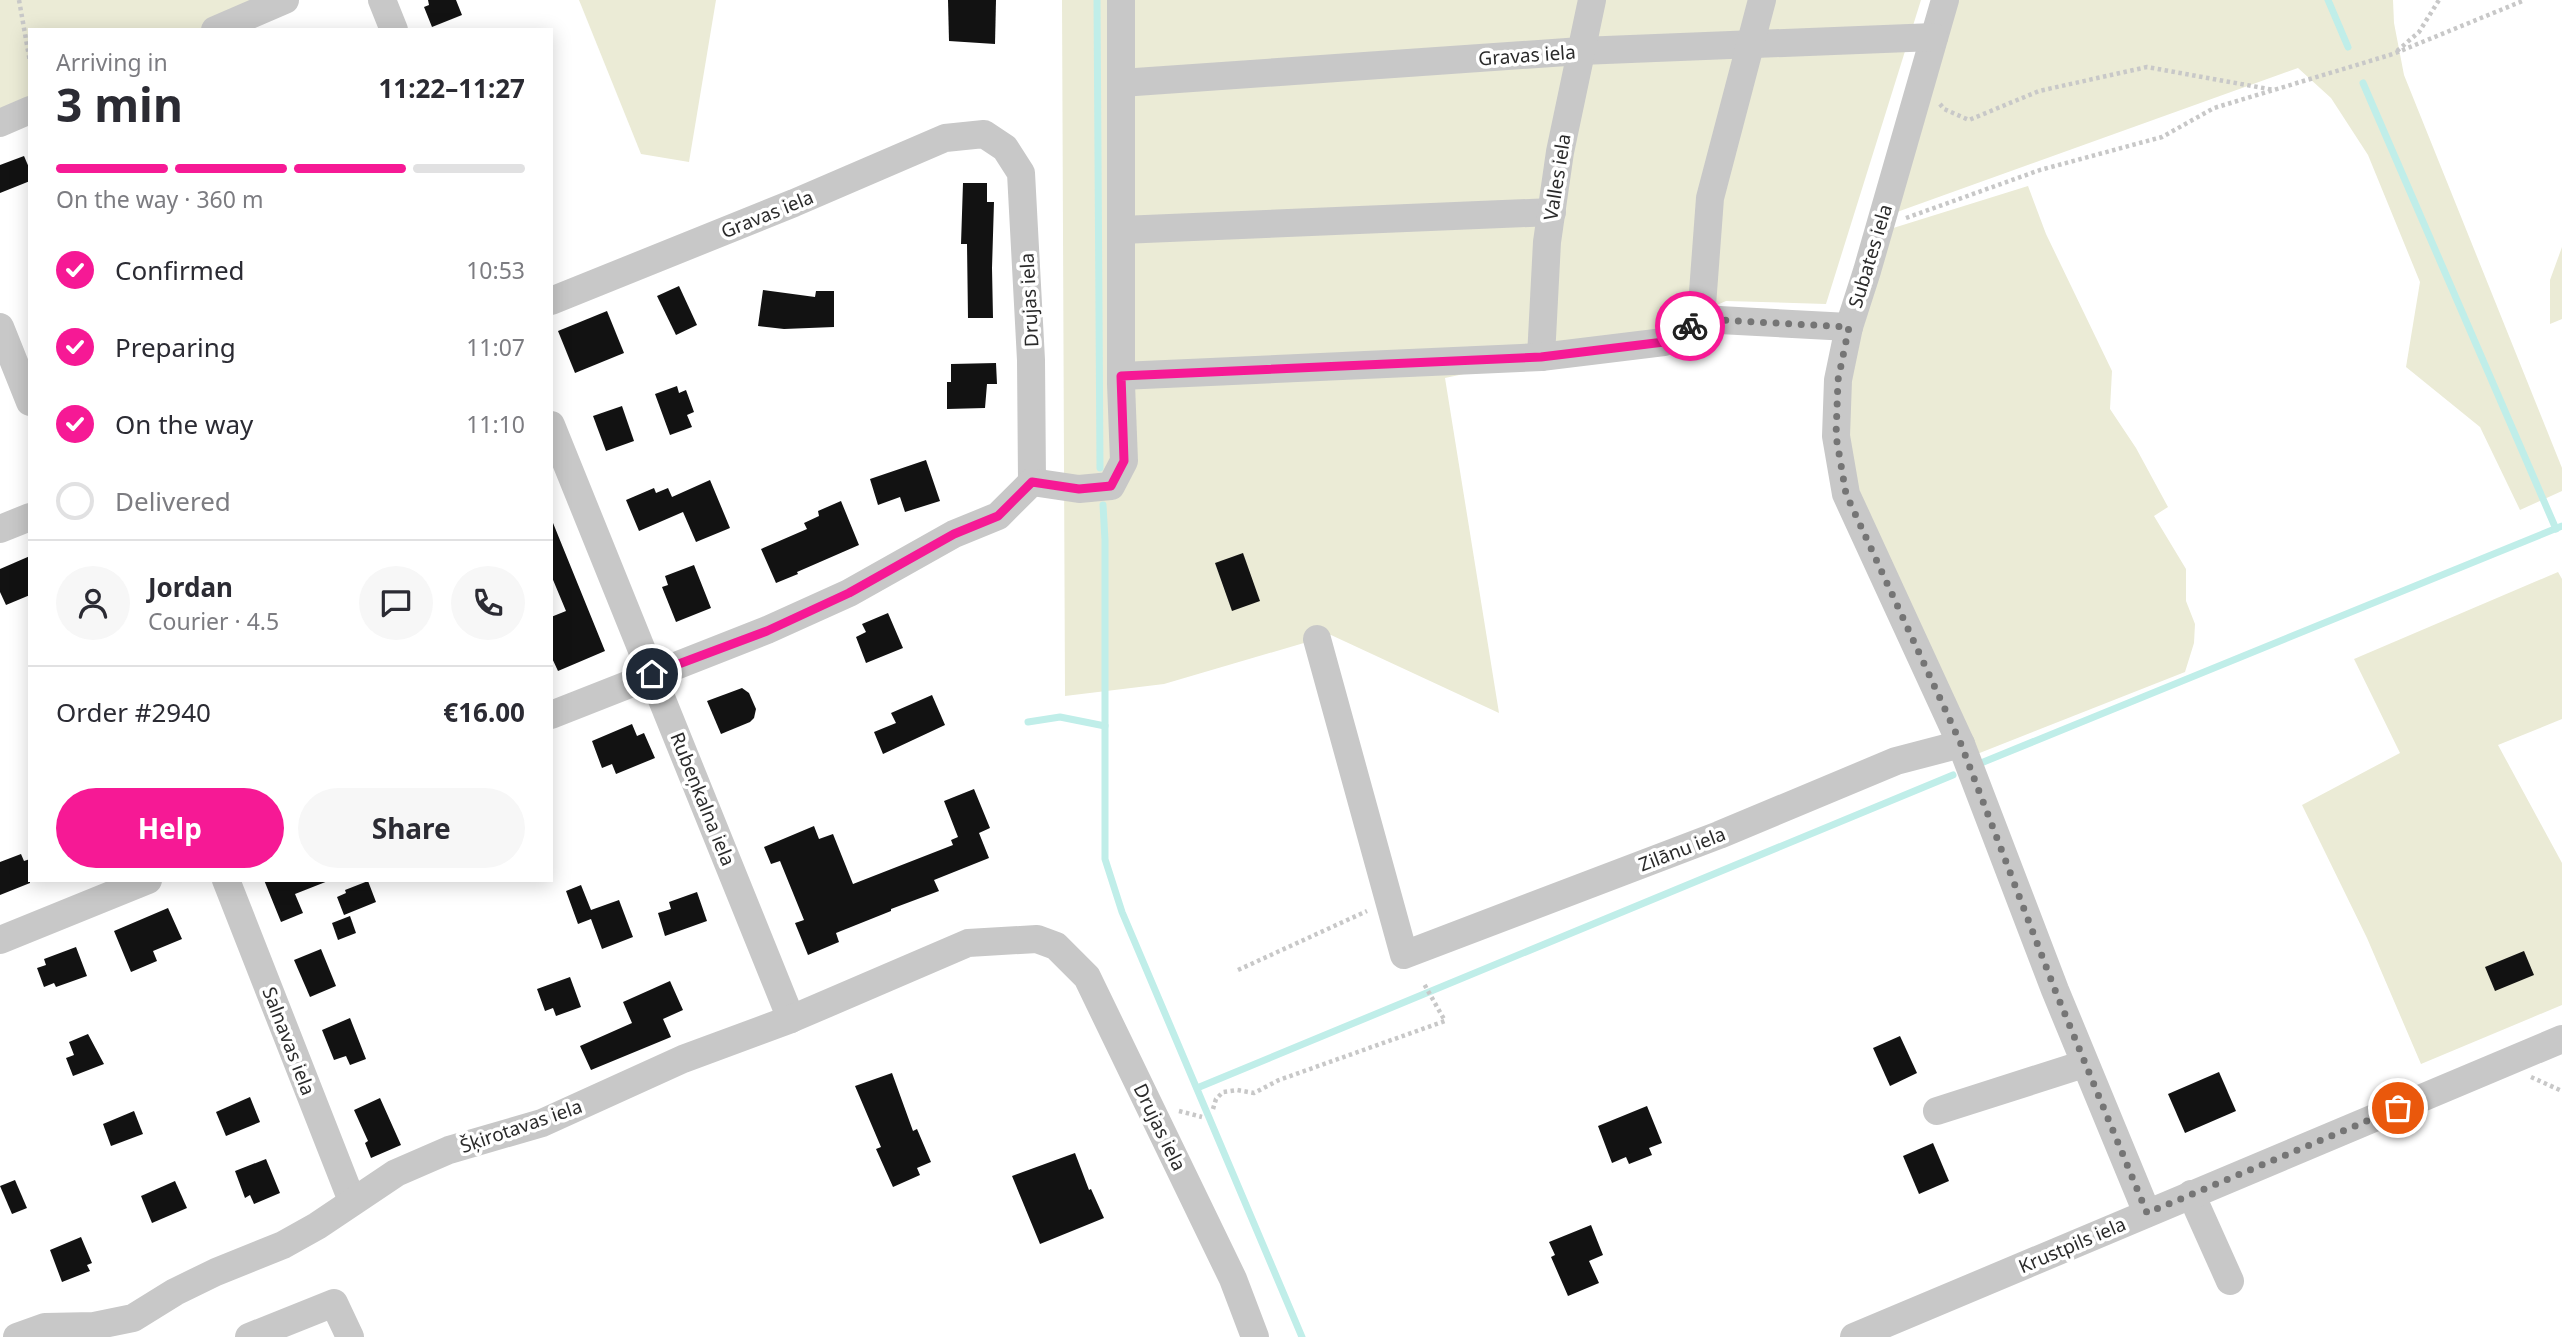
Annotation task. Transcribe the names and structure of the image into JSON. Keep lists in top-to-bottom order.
{
  "streets": {
    "street": [
      "Gravas iela",
      "Valles iela",
      "Subates iela",
      "Drujas iela",
      "Rubeņkalna iela",
      "Zilānu iela",
      "Salnavas iela",
      "Šķirotavas iela",
      "Krustpils iela"
    ]
  },
  "crossings": [
    ["Gravas iela", "Valles iela"],
    ["Gravas iela", "Subates iela"],
    ["Gravas iela", "Drujas iela"],
    ["Subates iela", "Zilānu iela"],
    ["Subates iela", "Krustpils iela"],
    ["Drujas iela", "Šķirotavas iela"],
    ["Rubeņkalna iela", "Šķirotavas iela"],
    ["Salnavas iela", "Šķirotavas iela"]
  ],
  "page": {
    "heading": ["3 min", "Arriving in", "11:22–11:27"],
    "panel": [
      "Jordan",
      "Courier · 4.5",
      "Order #2940",
      "€16.00"
    ],
    "bar": "On the way · 360 m",
    "list": [
      ["Confirmed", "10:53"],
      ["Preparing", "11:07"],
      ["On the way", "11:10"],
      "Delivered"
    ],
    "buttons": ["Help", "Share"]
  }
}
